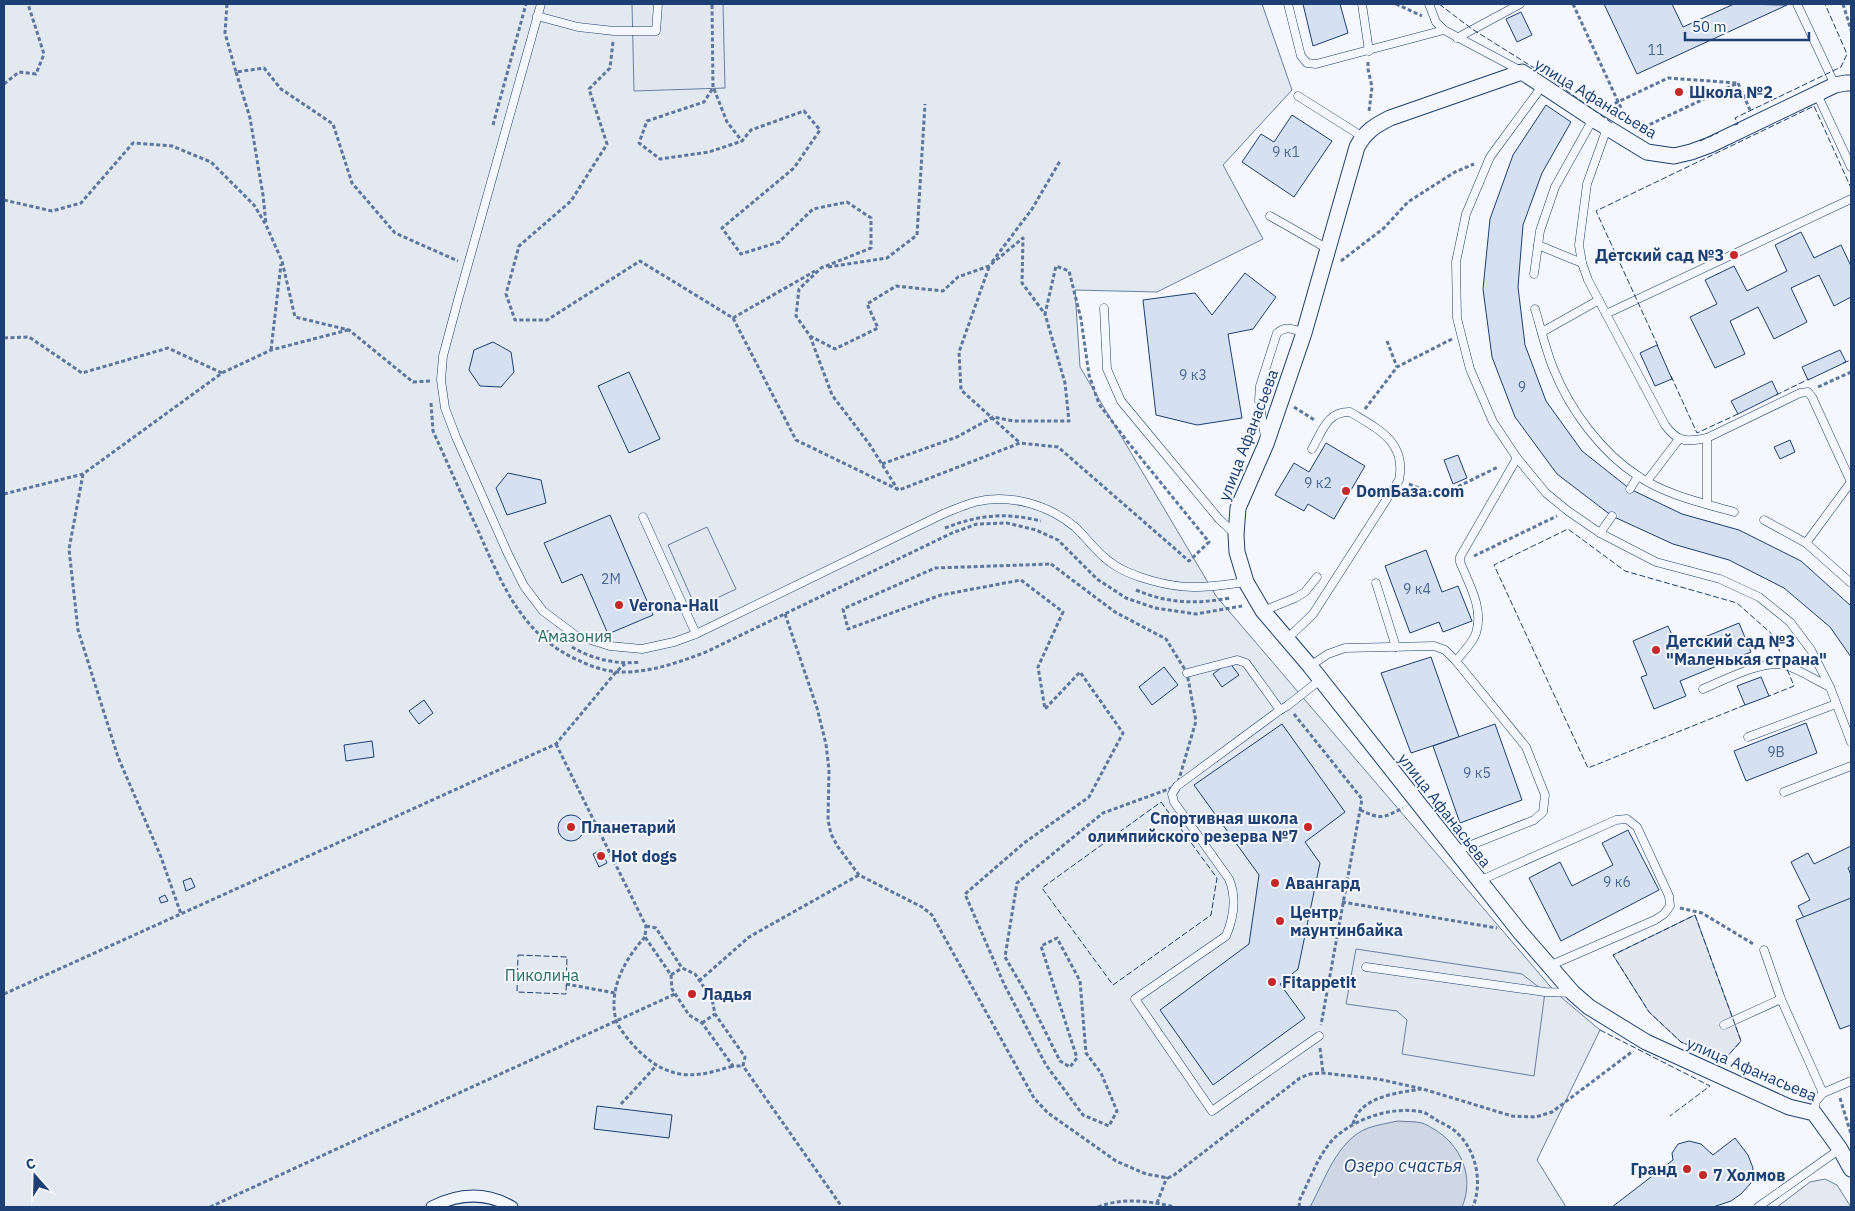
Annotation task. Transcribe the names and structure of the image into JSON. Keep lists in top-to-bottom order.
{
  "streets": {
    "street": ["улица Афанасьева"]
  },
  "water": ["Озеро счастья"],
  "parks": ["Амазония", "Пиколина"],
  "places": [
    "Школа №2",
    "Детский сад №3",
    "DomБаза.com",
    "Verona-Hall",
    "Детский сад №3 \"Маленькая страна\"",
    "Планетарий",
    "Спортивная школа олимпийского резерва №7",
    "Hot dogs",
    "Авангард",
    "Центр маунтинбайка",
    "Fitappetit",
    "Ладья",
    "Гранд",
    "7 Холмов"
  ],
  "house_numbers": [
    "11",
    "9 к1",
    "9 к3",
    "9",
    "9 к2",
    "2М",
    "9 к4",
    "9В",
    "9 к5",
    "9 к6"
  ],
  "scale_bar": "50 m",
  "north": "top"
}
